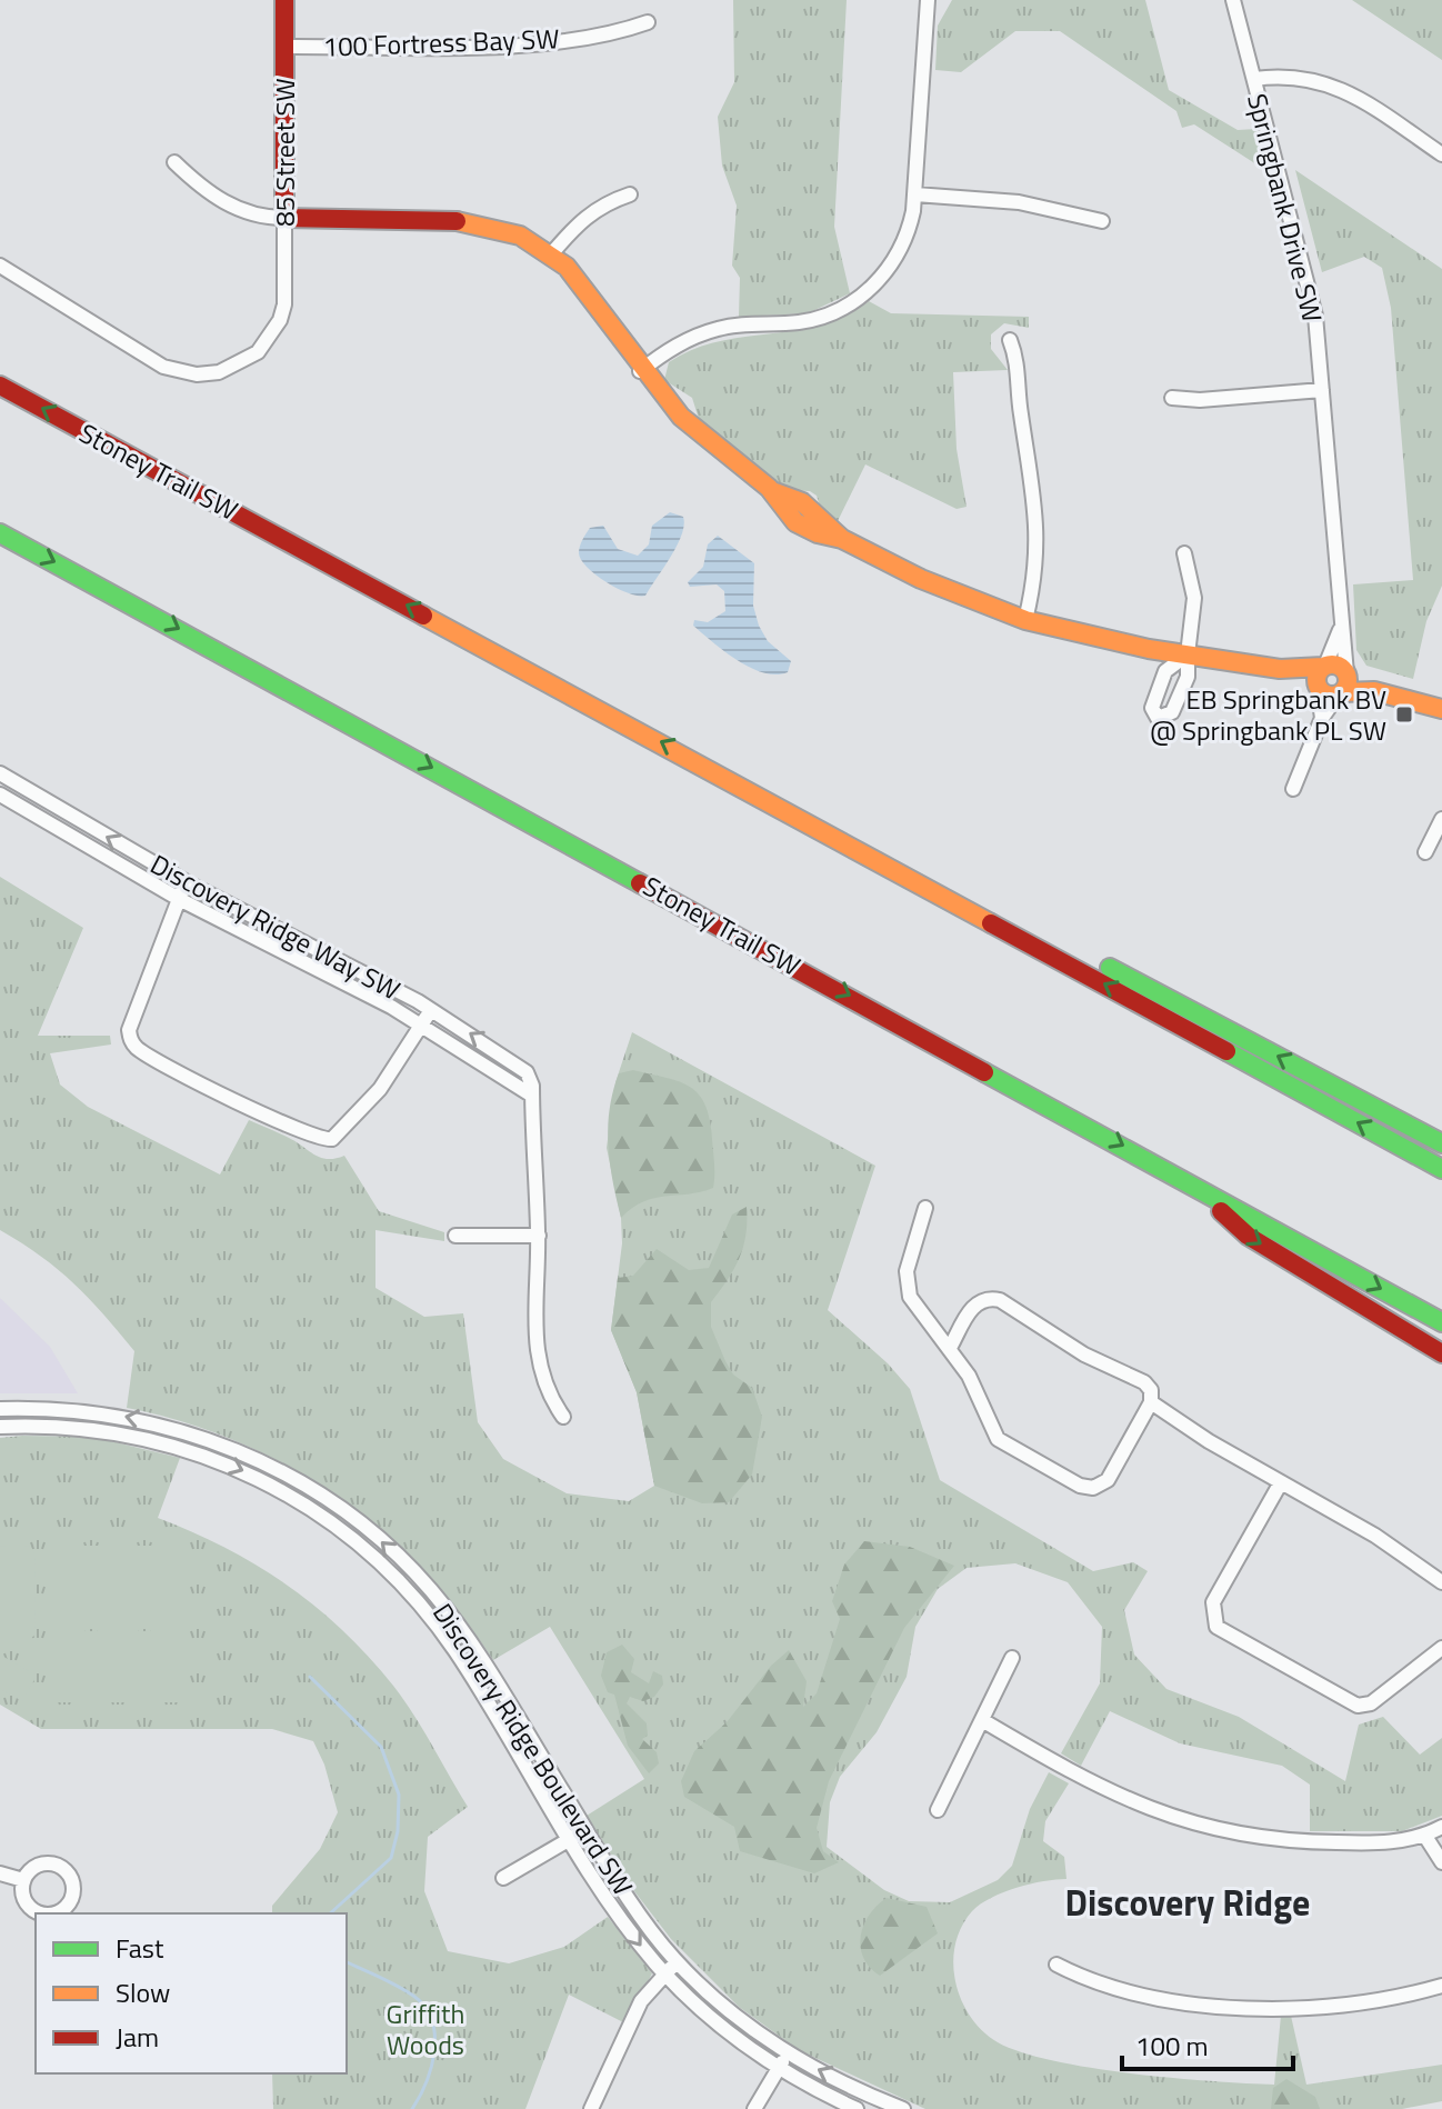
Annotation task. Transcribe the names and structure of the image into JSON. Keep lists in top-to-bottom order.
{
  "streets": {
    "main road": ["85 Street SW", "Stoney Trail SW"],
    "street": [
      "100 Fortress Bay SW",
      "Springbank Drive SW",
      "Discovery Ridge Way SW",
      "Discovery Ridge Boulevard SW"
    ]
  },
  "crossings": [
    ["100 Fortress Bay SW", "85 Street SW"]
  ],
  "districts": ["Discovery Ridge"],
  "parks": ["Griffith Woods"],
  "places": {
    "transit": ["EB Springbank BV @ Springbank PL SW"]
  },
  "legend": ["Fast", "Slow", "Jam"],
  "scale_bar": "100 m"
}
